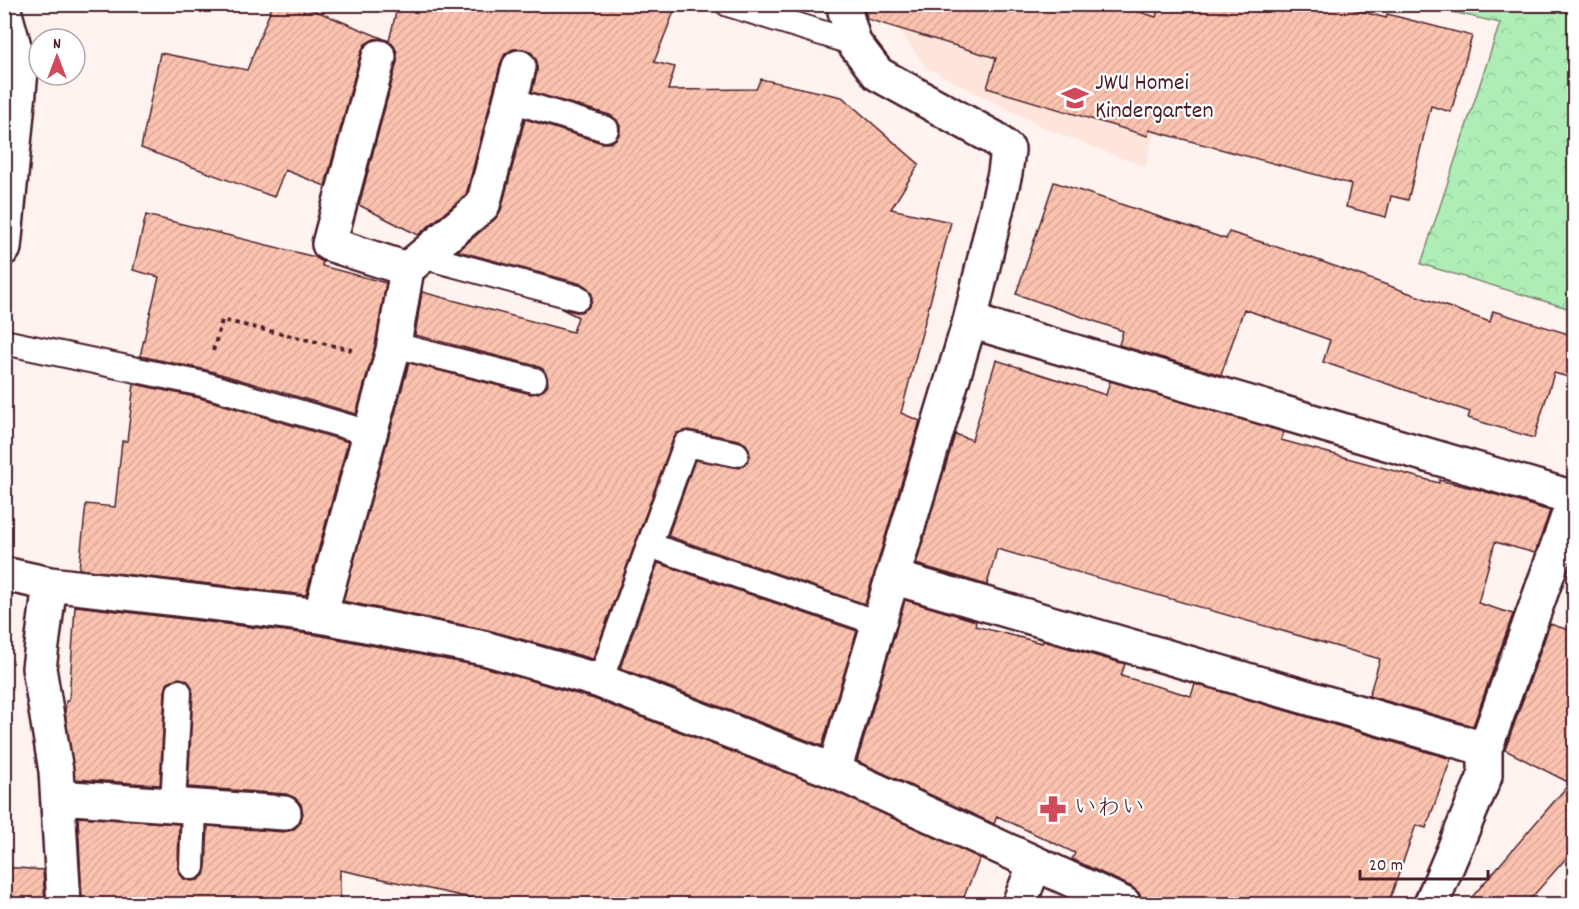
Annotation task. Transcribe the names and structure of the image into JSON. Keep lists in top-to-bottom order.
{
  "places": {
    "school or university": ["JWU Homei Kindergarten"],
    "pharmacy": ["いわい"]
  },
  "scale_bar": "20 m",
  "north": "top"
}
